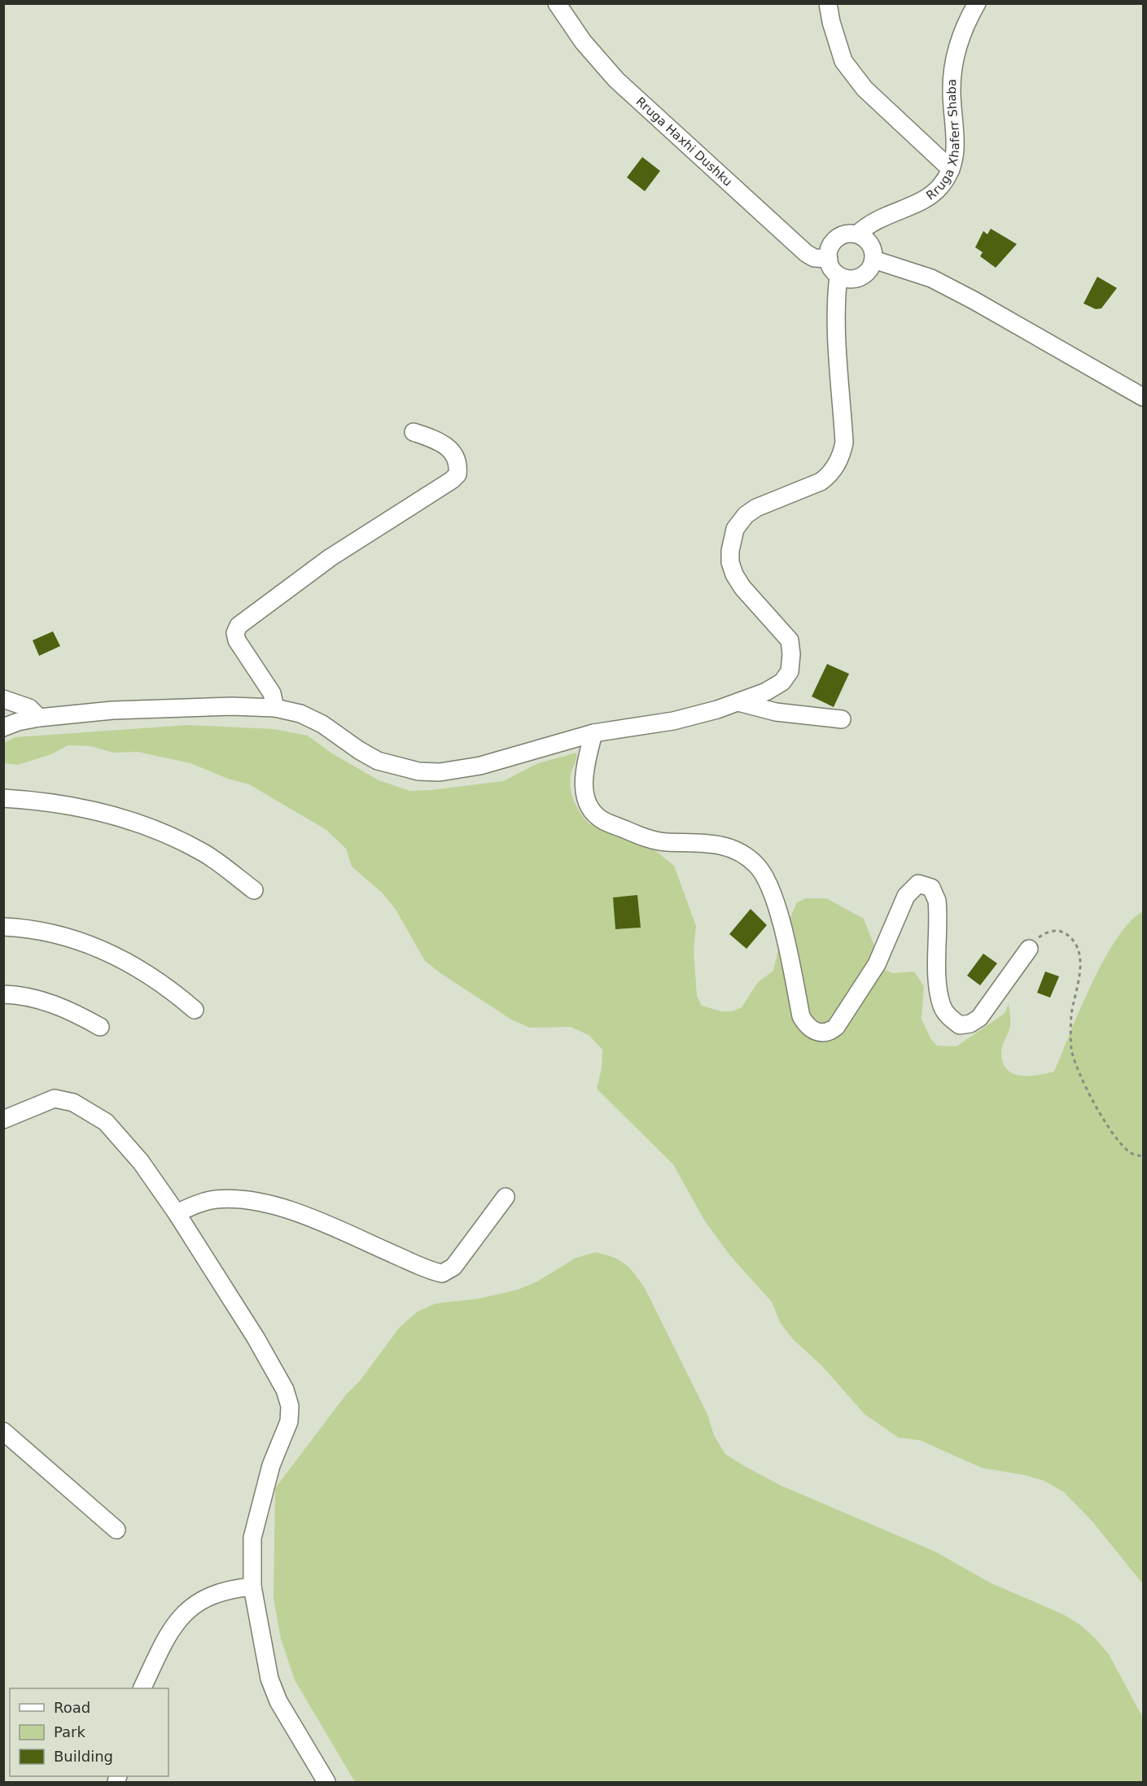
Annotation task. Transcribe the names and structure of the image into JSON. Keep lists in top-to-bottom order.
{
  "streets": {
    "street": ["Rruga Xhaferr Shaba", "Rruga Haxhi Dushku"]
  },
  "crossings": [
    ["Rruga Xhaferr Shaba", "Rruga Haxhi Dushku"]
  ],
  "legend": ["Road", "Park", "Building"]
}
